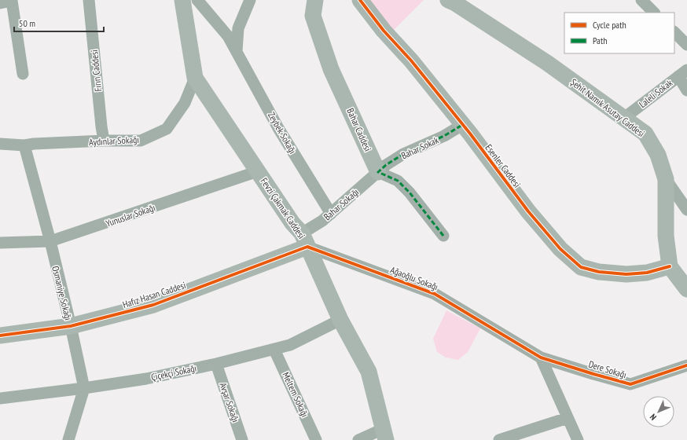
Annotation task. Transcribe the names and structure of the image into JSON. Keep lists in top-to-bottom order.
{
  "streets": {
    "street": [
      "Fırın Caddesi",
      "Laleli Sokak",
      "Şehit Namık Asutay Caddesi",
      "Bahar Caddesi",
      "Zeybek Sokağı",
      "Aydınlar Sokağı",
      "Bahar Sokak",
      "Esenler Caddesi",
      "Bahar Sokağı",
      "Fevzi Çakmak Caddesi",
      "Yunuslar Sokağı",
      "Ağaoğlu Sokağı",
      "Osmaniye Sokağı",
      "Hafız Hasan Caddesi",
      "Dere Sokağı",
      "Çiçekçi Sokağı",
      "Meltem Sokağı",
      "Avşar Sokağı"
    ]
  },
  "crossings": [
    ["Fırın Caddesi", "Aydınlar Sokağı"],
    ["Laleli Sokak", "Şehit Namık Asutay Caddesi"],
    ["Şehit Namık Asutay Caddesi", "Esenler Caddesi"],
    ["Bahar Caddesi", "Bahar Sokak"],
    ["Bahar Caddesi", "Bahar Sokağı"],
    ["Zeybek Sokağı", "Bahar Sokağı"],
    ["Aydınlar Sokağı", "Fevzi Çakmak Caddesi"],
    ["Aydınlar Sokağı", "Osmaniye Sokağı"],
    ["Bahar Sokak", "Esenler Caddesi"],
    ["Bahar Sokak", "Bahar Sokağı"],
    ["Bahar Sokağı", "Fevzi Çakmak Caddesi"],
    ["Bahar Sokağı", "Ağaoğlu Sokağı"],
    ["Bahar Sokağı", "Hafız Hasan Caddesi"],
    ["Fevzi Çakmak Caddesi", "Yunuslar Sokağı"],
    ["Fevzi Çakmak Caddesi", "Ağaoğlu Sokağı"],
    ["Fevzi Çakmak Caddesi", "Hafız Hasan Caddesi"],
    ["Fevzi Çakmak Caddesi", "Çiçekçi Sokağı"],
    ["Yunuslar Sokağı", "Osmaniye Sokağı"],
    ["Ağaoğlu Sokağı", "Hafız Hasan Caddesi"],
    ["Ağaoğlu Sokağı", "Dere Sokağı"],
    ["Osmaniye Sokağı", "Hafız Hasan Caddesi"],
    ["Osmaniye Sokağı", "Çiçekçi Sokağı"],
    ["Çiçekçi Sokağı", "Meltem Sokağı"],
    ["Çiçekçi Sokağı", "Avşar Sokağı"]
  ],
  "legend": ["Cycle path", "Path"],
  "scale_bar": "50 m",
  "north": "bottom left"
}
